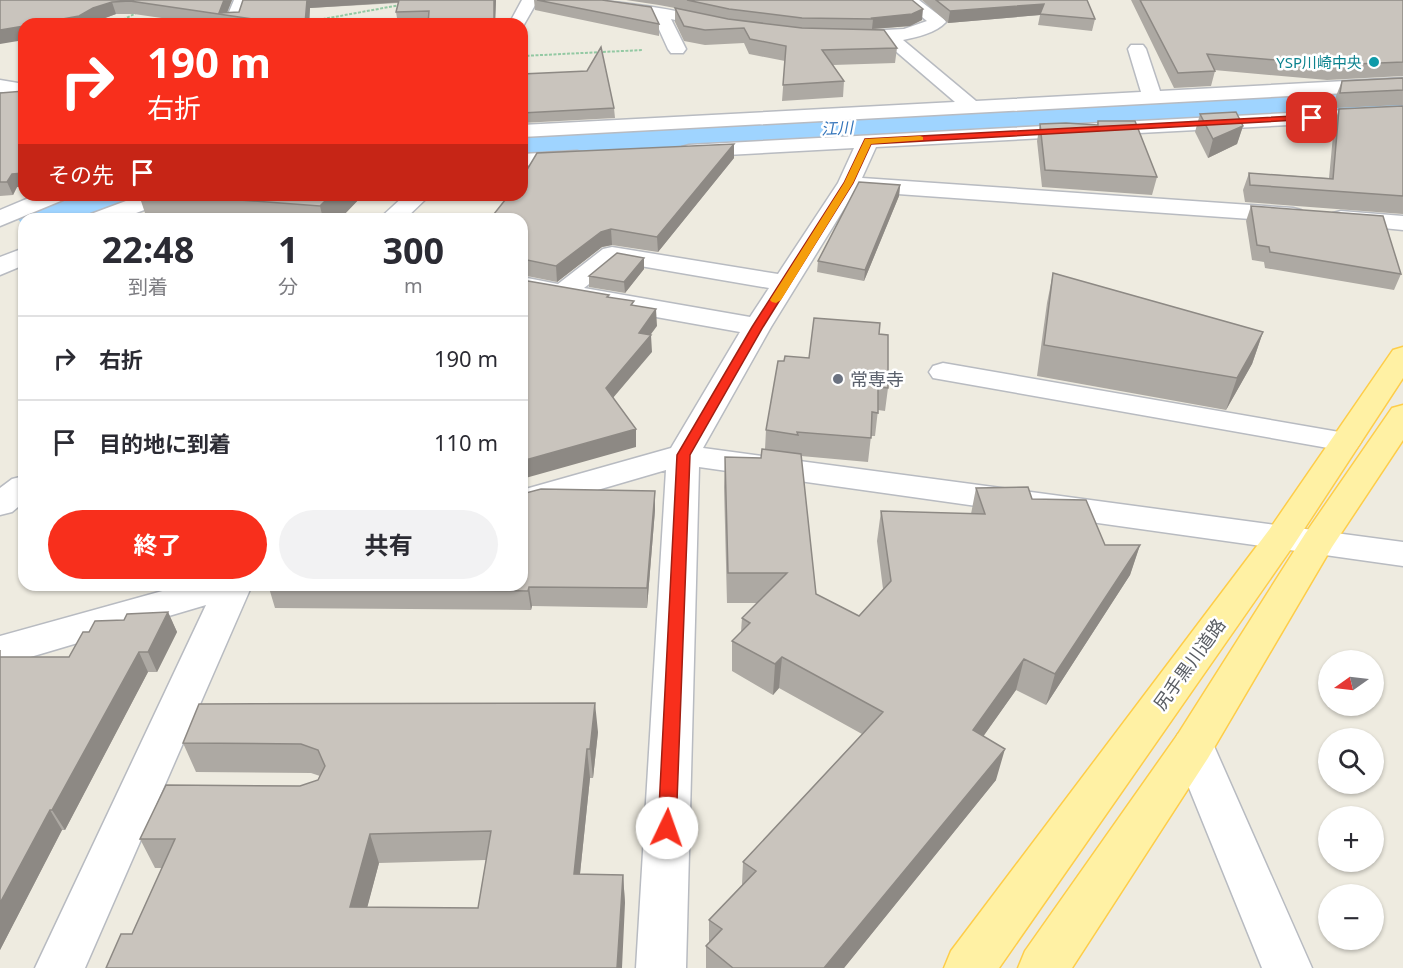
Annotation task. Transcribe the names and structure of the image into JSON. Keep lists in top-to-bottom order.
{
  "streets": {
    "main road": ["尻手黒川道路"]
  },
  "water": ["江川"],
  "places": ["YSP川崎中央", "常専寺"],
  "north": "left",
  "page": {
    "turn": ["190 m", "右折"],
    "then": "その先",
    "eta": [
      "22:48",
      "到着",
      "1",
      "分",
      "300",
      "m"
    ],
    "list": [
      {
        "name": "右折",
        "value": "190 m"
      },
      {
        "name": "目的地に到着",
        "value": "110 m"
      }
    ],
    "buttons": ["終了", "共有"],
    "map_buttons": ["+", "−"]
  }
}
